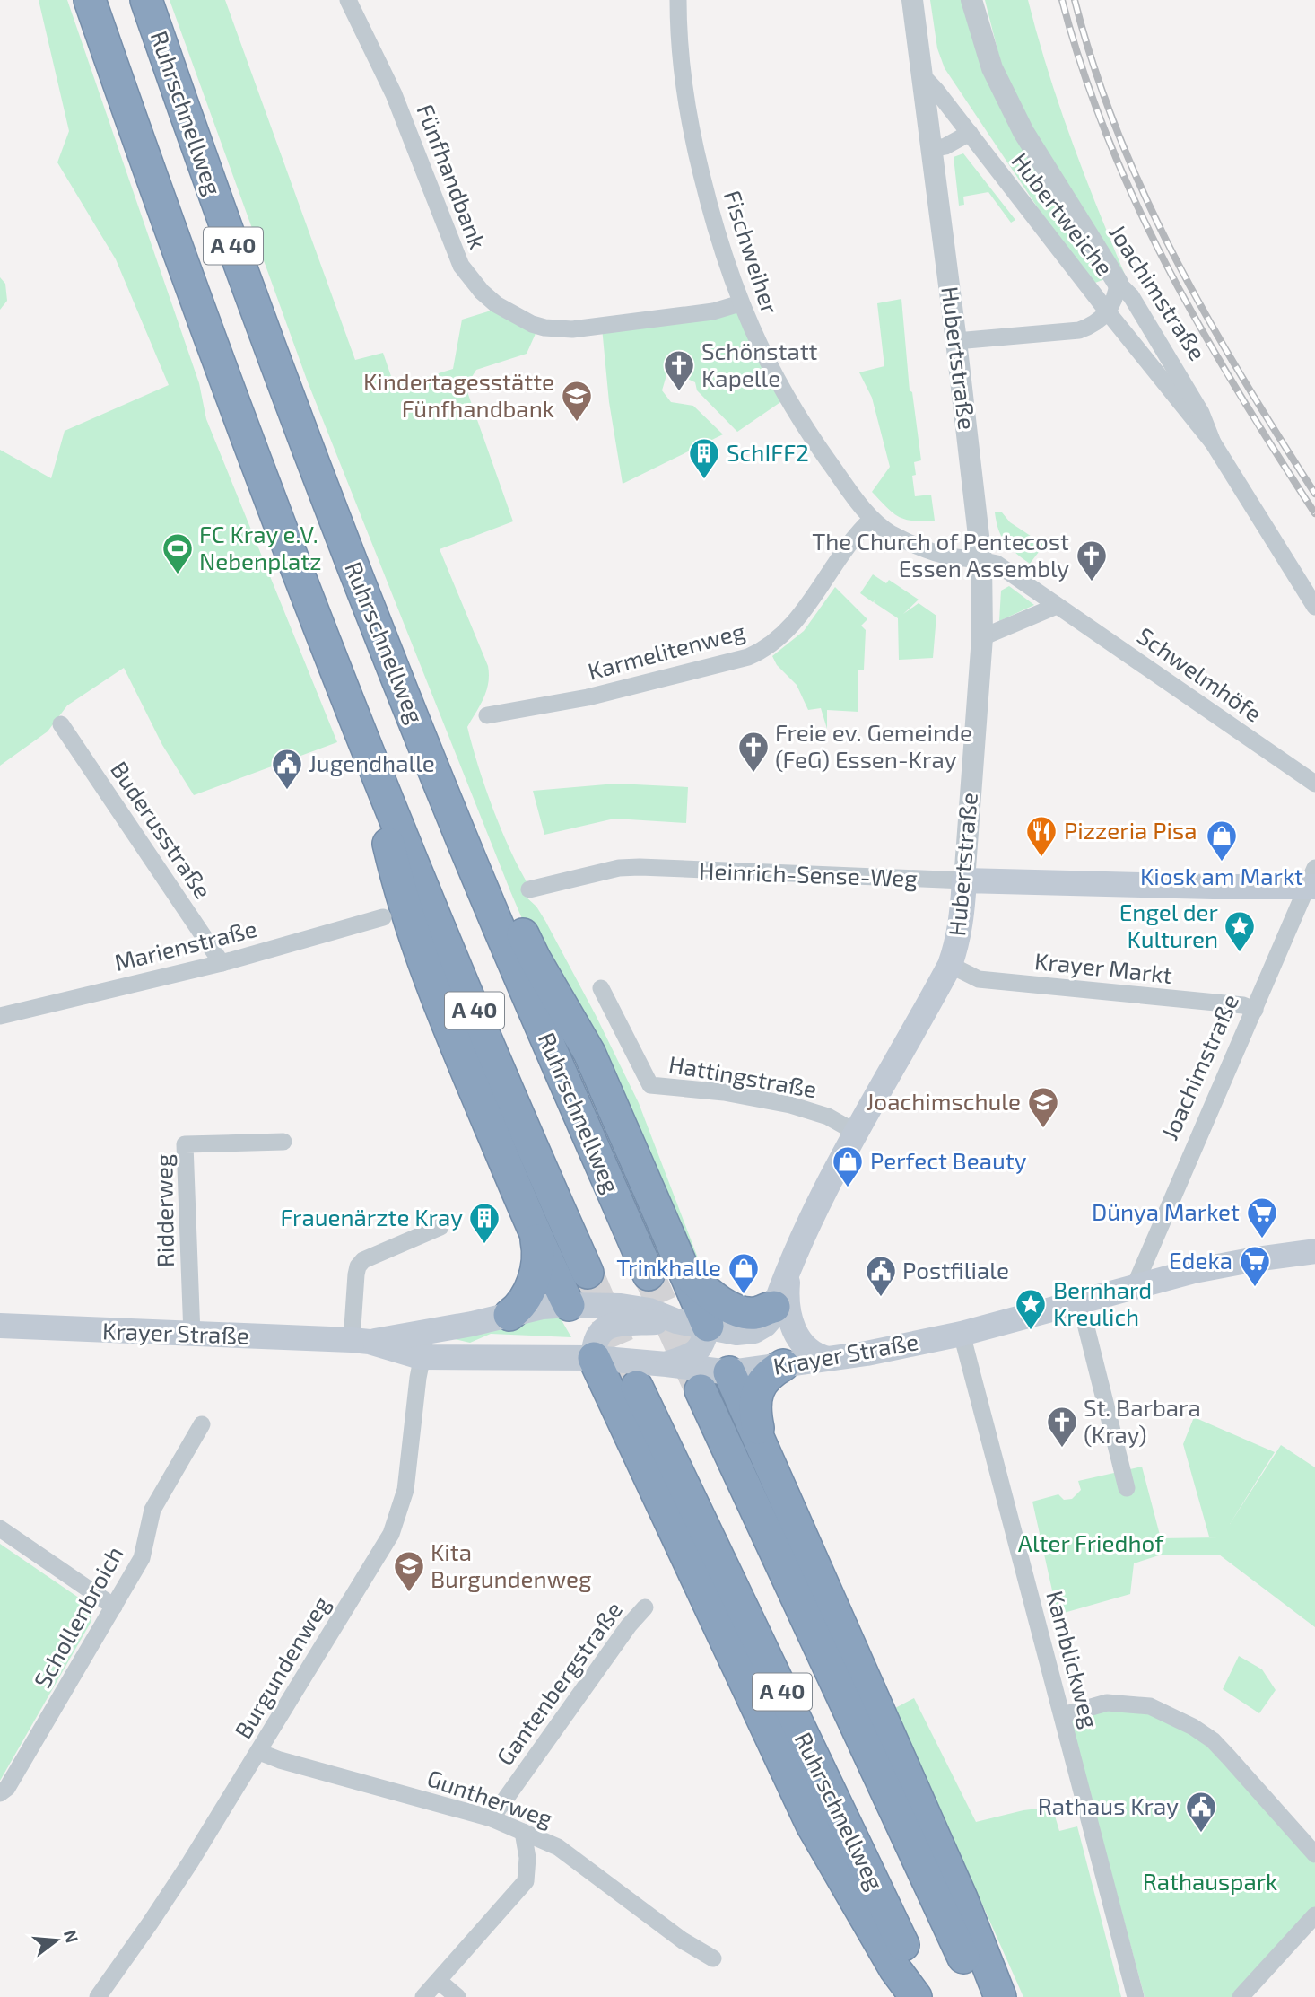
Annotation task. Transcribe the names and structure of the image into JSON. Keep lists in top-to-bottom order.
{
  "streets": {
    "highway": ["Ruhrschnellweg", "A 40"],
    "main road": ["Hubertstraße", "Heinrich-Sense-Weg", "Krayer Straße"],
    "street": [
      "Fünfhandbank",
      "Hubertweiche",
      "Fischweiher",
      "Joachimstraße",
      "Karmelitenweg",
      "Schwelmhöfe",
      "Buderusstraße",
      "Marienstraße",
      "Krayer Markt",
      "Hattingstraße",
      "Ridderweg",
      "Schollenbroich",
      "Kamblickweg",
      "Burgundenweg",
      "Gantenbergstraße",
      "Guntherweg"
    ]
  },
  "crossings": [
    ["Fünfhandbank", "Fischweiher"],
    ["Hubertweiche", "Joachimstraße"],
    ["Hubertweiche", "Hubertstraße"],
    ["Fischweiher", "Hubertstraße"],
    ["Fischweiher", "Karmelitenweg"],
    ["Fischweiher", "Schwelmhöfe"],
    ["Joachimstraße", "Heinrich-Sense-Weg"],
    ["Joachimstraße", "Krayer Markt"],
    ["Joachimstraße", "Krayer Straße"],
    ["Hubertstraße", "Schwelmhöfe"],
    ["Hubertstraße", "Heinrich-Sense-Weg"],
    ["Hubertstraße", "Krayer Markt"],
    ["Hubertstraße", "Hattingstraße"],
    ["Hubertstraße", "Krayer Straße"],
    ["Buderusstraße", "Marienstraße"],
    ["Ridderweg", "Krayer Straße"],
    ["Krayer Straße", "Kamblickweg"],
    ["Krayer Straße", "Burgundenweg"],
    ["Burgundenweg", "Guntherweg"],
    ["Gantenbergstraße", "Guntherweg"]
  ],
  "parks": ["Alter Friedhof", "Rathauspark"],
  "places": {
    "church": [
      "Schönstatt Kapelle",
      "The Church of Pentecost Essen Assembly",
      "Freie ev. Gemeinde (FeG) Essen-Kray",
      "St. Barbara (Kray)"
    ],
    "school or university": ["Kindertagesstätte Fünfhandbank", "Joachimschule", "Kita Burgundenweg"],
    "building": ["SchIFF2", "Frauenärzte Kray"],
    "sports": ["FC Kray e.V. Nebenplatz"],
    "public building": ["Jugendhalle", "Postfiliale", "Rathaus Kray"],
    "restaurant": ["Pizzeria Pisa"],
    "shop": ["Kiosk am Markt", "Perfect Beauty", "Trinkhalle"],
    "place": ["Engel der Kulturen", "Bernhard Kreulich"],
    "supermarket": ["Dünya Market", "Edeka"]
  },
  "north": "right"
}
